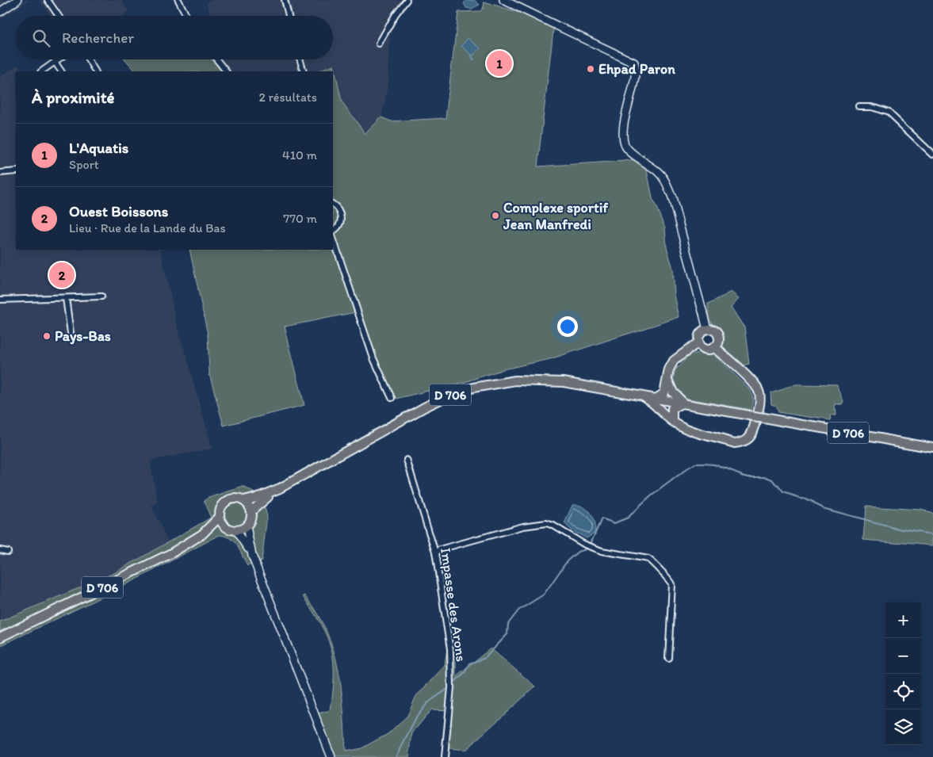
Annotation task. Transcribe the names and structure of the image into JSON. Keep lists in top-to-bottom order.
{
  "streets": {
    "main road": ["D 706"],
    "street": ["Impasse des Arons"]
  },
  "places": ["Ehpad Paron", "Complexe sportif Jean Manfredi", "Pays-Bas"],
  "page": {
    "search": "Rechercher",
    "pins": ["1", "2"],
    "heading": ["À proximité", "2 résultats"],
    "list": [
      {
        "mark": "1",
        "name": "L'Aquatis",
        "note": "Sport",
        "value": "410 m"
      },
      {
        "mark": "2",
        "name": "Ouest Boissons",
        "note": "Lieu · Rue de la Lande du Bas",
        "value": "770 m"
      }
    ],
    "map_buttons": ["+", "−"]
  }
}
